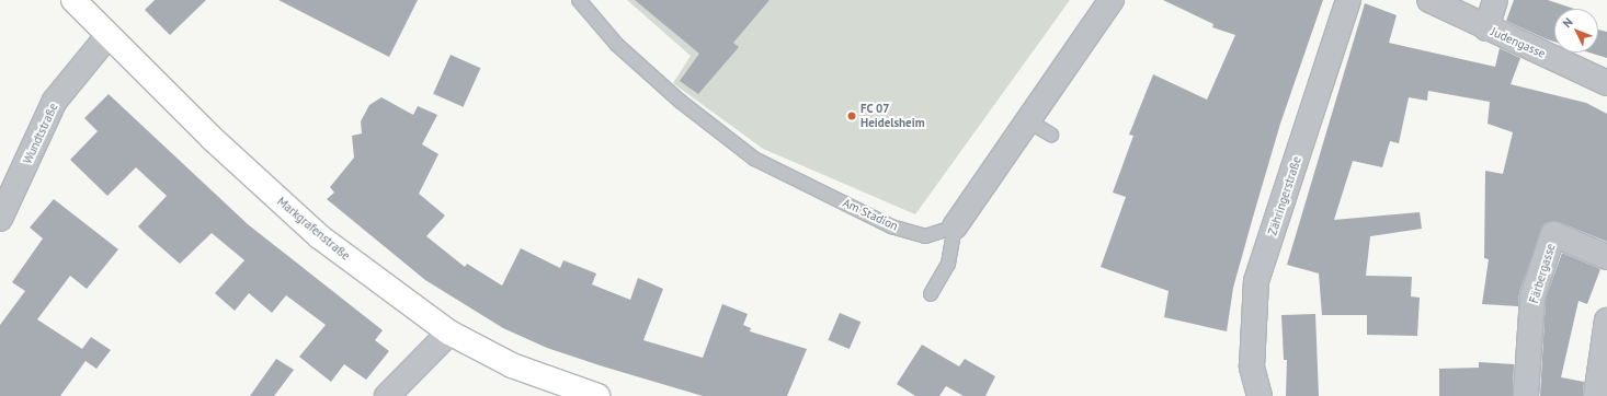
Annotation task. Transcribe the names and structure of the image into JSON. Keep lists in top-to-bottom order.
{
  "streets": {
    "street": [
      "Judengasse",
      "Wundtstraße",
      "Zähringerstraße",
      "Markgrafenstraße",
      "Färbergasse"
    ],
    "lane": ["Am Stadion"]
  },
  "crossings": [
    ["Wundtstraße", "Markgrafenstraße"]
  ],
  "places": ["FC 07 Heidelsheim"],
  "north": "top left"
}
